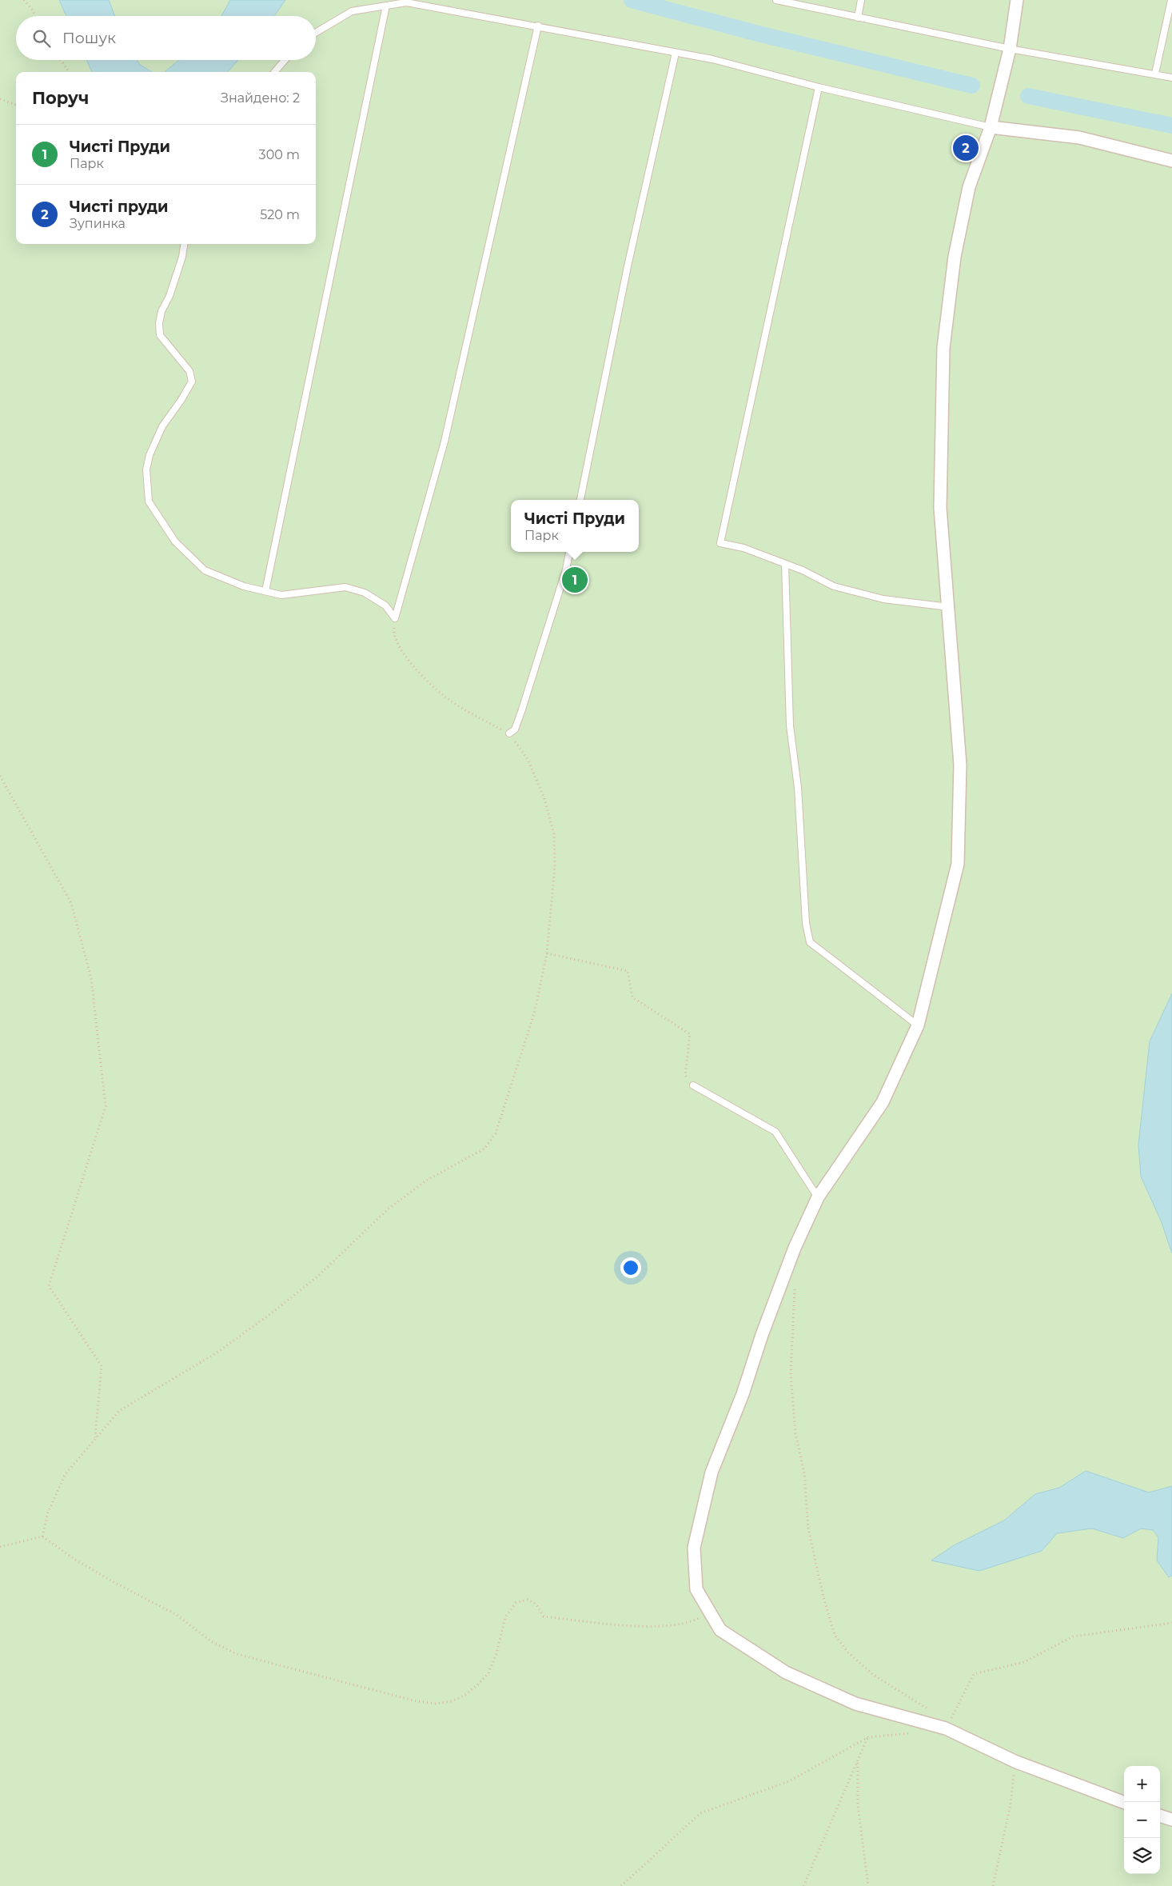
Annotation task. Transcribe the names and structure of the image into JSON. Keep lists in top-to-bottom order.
{
  "page": {
    "search": "Пошук",
    "heading": ["Поруч", "Знайдено: 2"],
    "list": [
      {
        "mark": "1",
        "name": "Чисті Пруди",
        "note": "Парк",
        "value": "300 m"
      },
      {
        "mark": "2",
        "name": "Чисті пруди",
        "note": "Зупинка",
        "value": "520 m"
      }
    ],
    "pins": ["2", "1"],
    "popup": ["Чисті Пруди", "Парк"],
    "map_buttons": ["+", "−"]
  }
}
